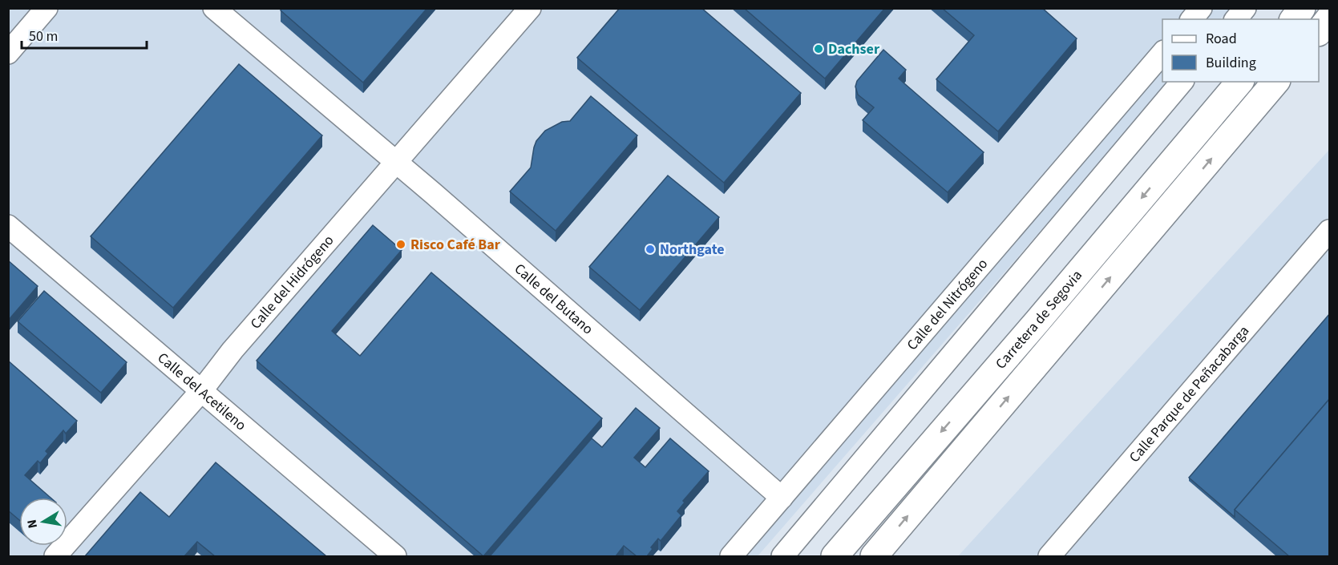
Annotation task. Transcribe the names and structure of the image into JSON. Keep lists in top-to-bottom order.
{
  "streets": {
    "highway": ["Carretera de Segovia"],
    "street": [
      "Calle del Hidrógeno",
      "Calle del Butano",
      "Calle del Nitrógeno",
      "Calle del Acetileno",
      "Calle Parque de Peñacabarga"
    ]
  },
  "crossings": [
    ["Calle del Hidrógeno", "Calle del Butano"],
    ["Calle del Hidrógeno", "Calle del Acetileno"],
    ["Calle del Butano", "Calle del Nitrógeno"]
  ],
  "places": ["Dachser", "Risco Café Bar", "Northgate"],
  "legend": ["Road", "Building"],
  "scale_bar": "50 m",
  "north": "left"
}
